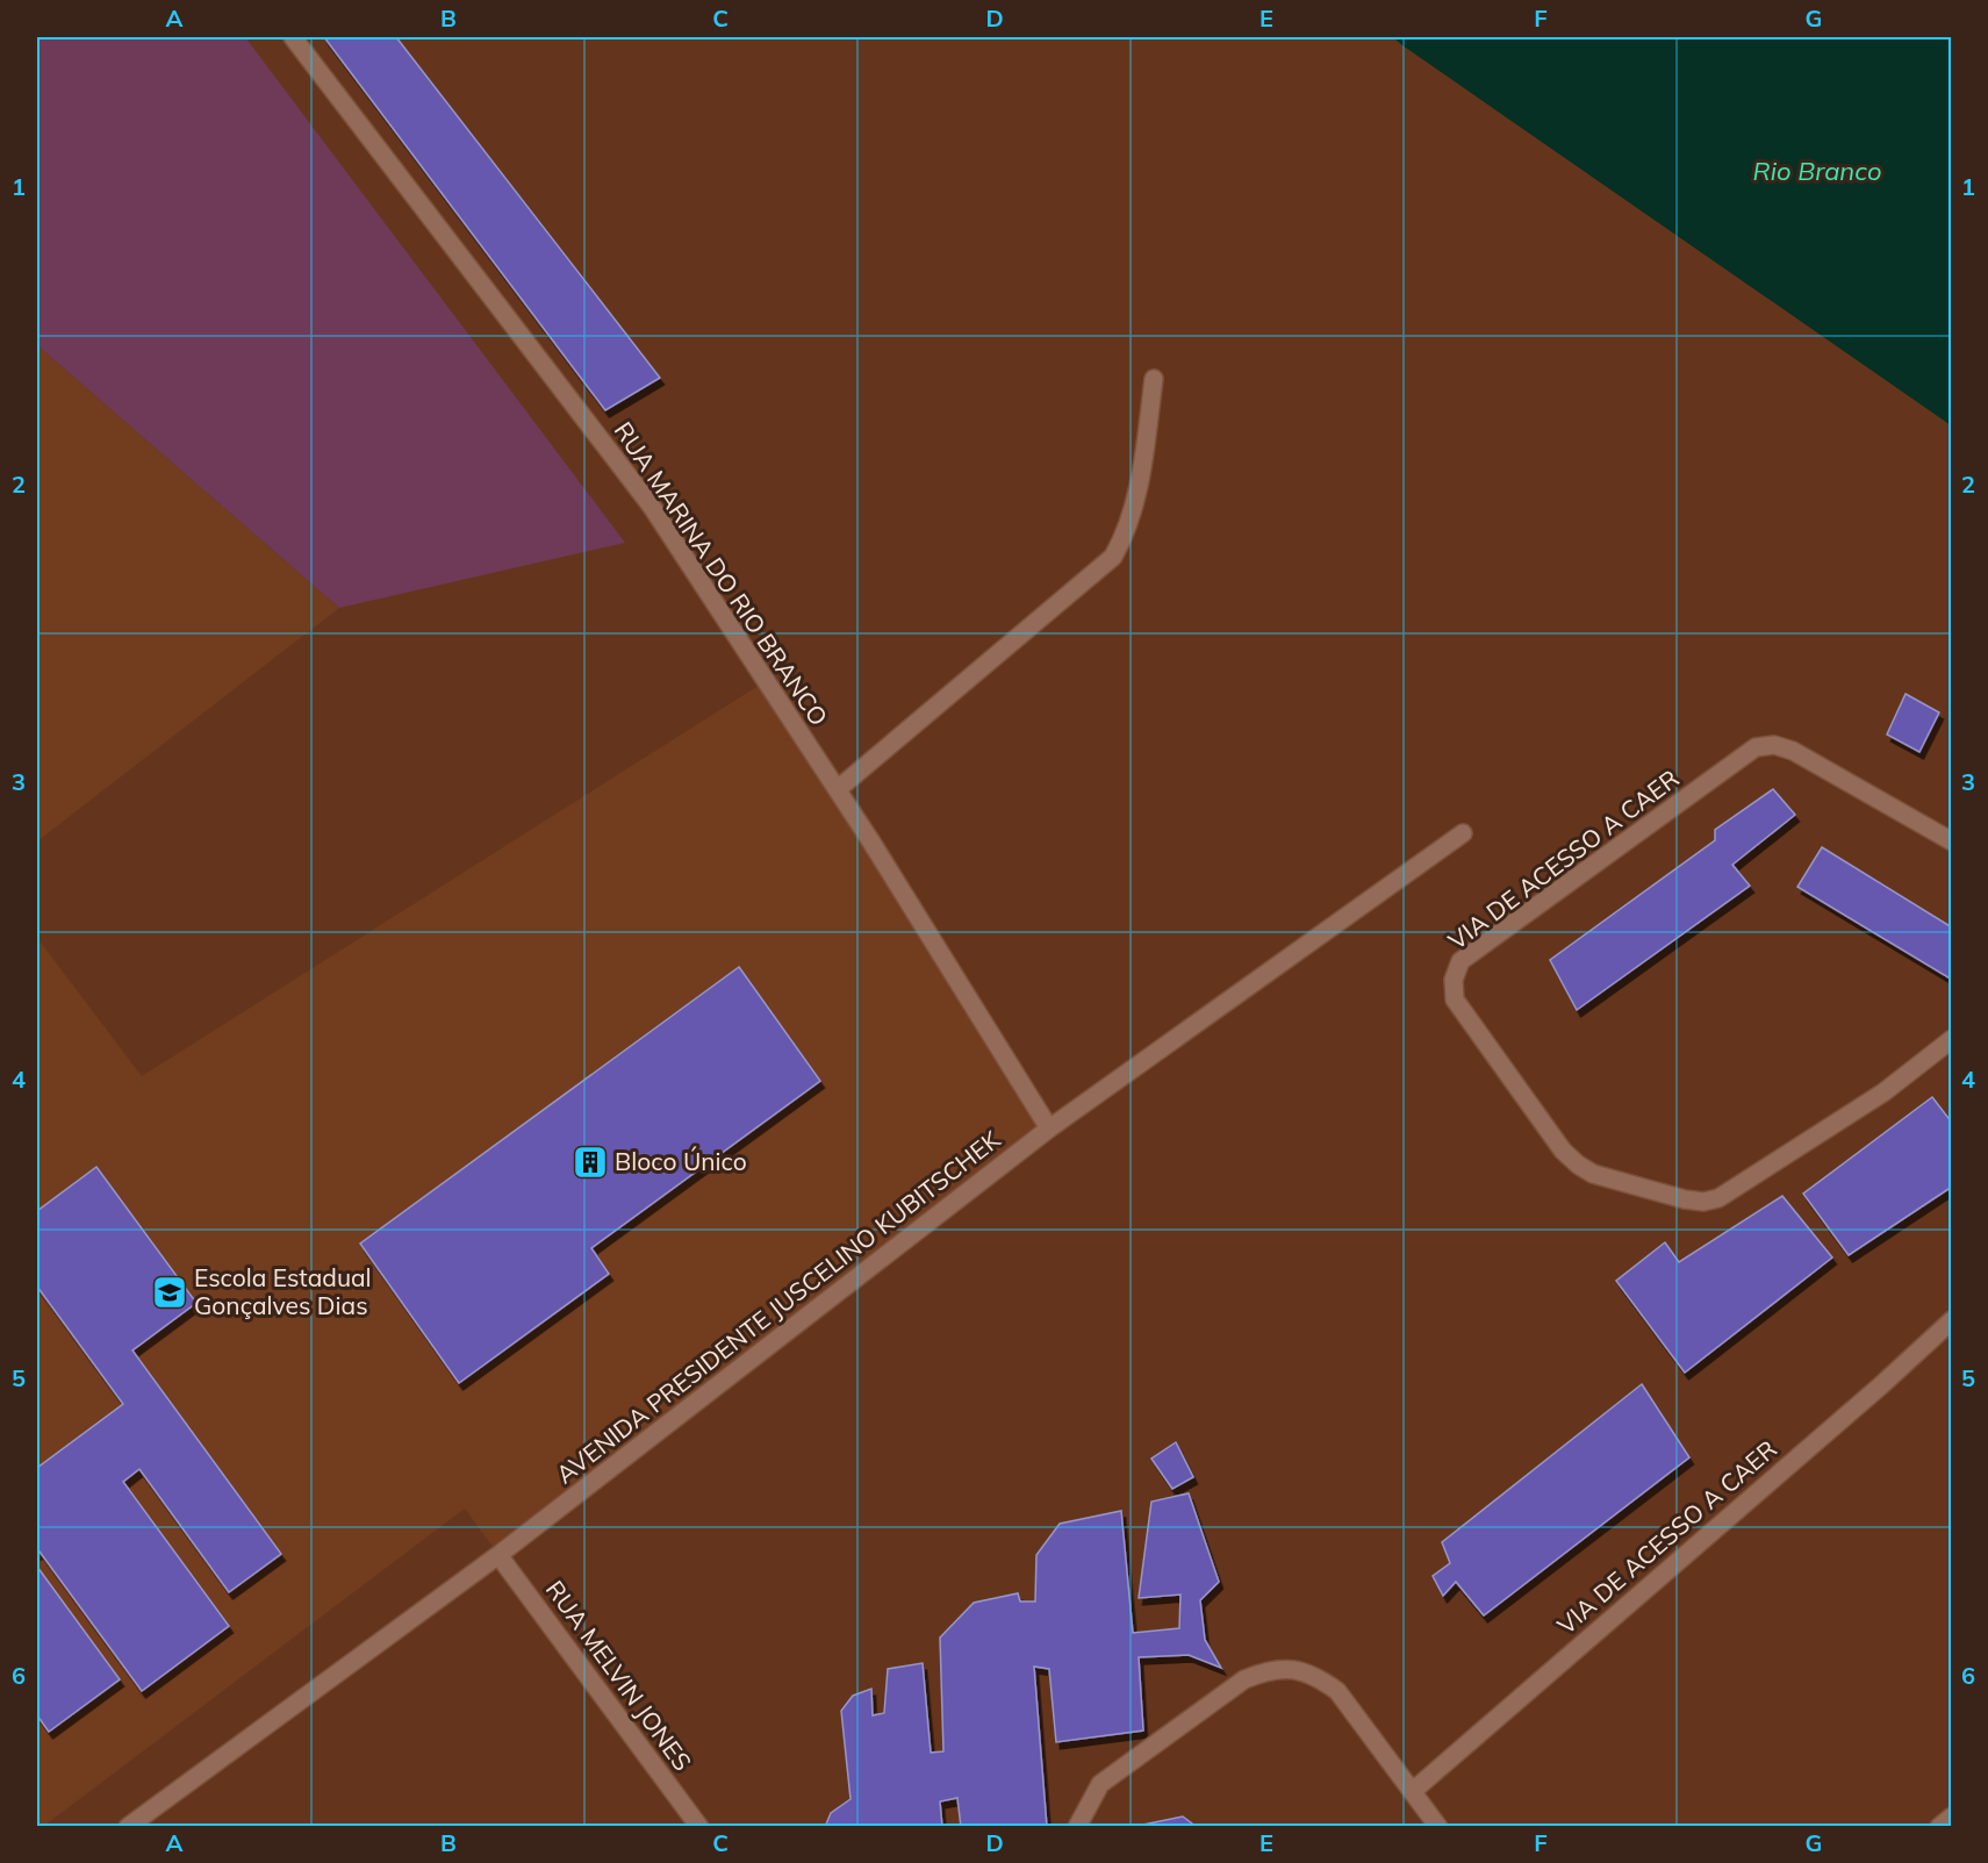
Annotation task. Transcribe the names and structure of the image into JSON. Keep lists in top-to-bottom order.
{
  "streets": {
    "street": [
      "RUA MARINA DO RIO BRANCO",
      "VIA DE ACESSO A CAER",
      "AVENIDA PRESIDENTE JUSCELINO KUBITSCHEK",
      "RUA MELVIN JONES"
    ]
  },
  "crossings": [
    ["RUA MARINA DO RIO BRANCO", "AVENIDA PRESIDENTE JUSCELINO KUBITSCHEK"],
    ["AVENIDA PRESIDENTE JUSCELINO KUBITSCHEK", "RUA MELVIN JONES"]
  ],
  "water": ["Rio Branco"],
  "places": {
    "building": ["Bloco Único"],
    "school or university": ["Escola Estadual Gonçalves Dias"]
  },
  "grid": {
    "columns": [
      "A",
      "B",
      "C",
      "D",
      "E",
      "F",
      "G"
    ],
    "rows": [
      "1",
      "2",
      "3",
      "4",
      "5",
      "6"
    ]
  }
}
